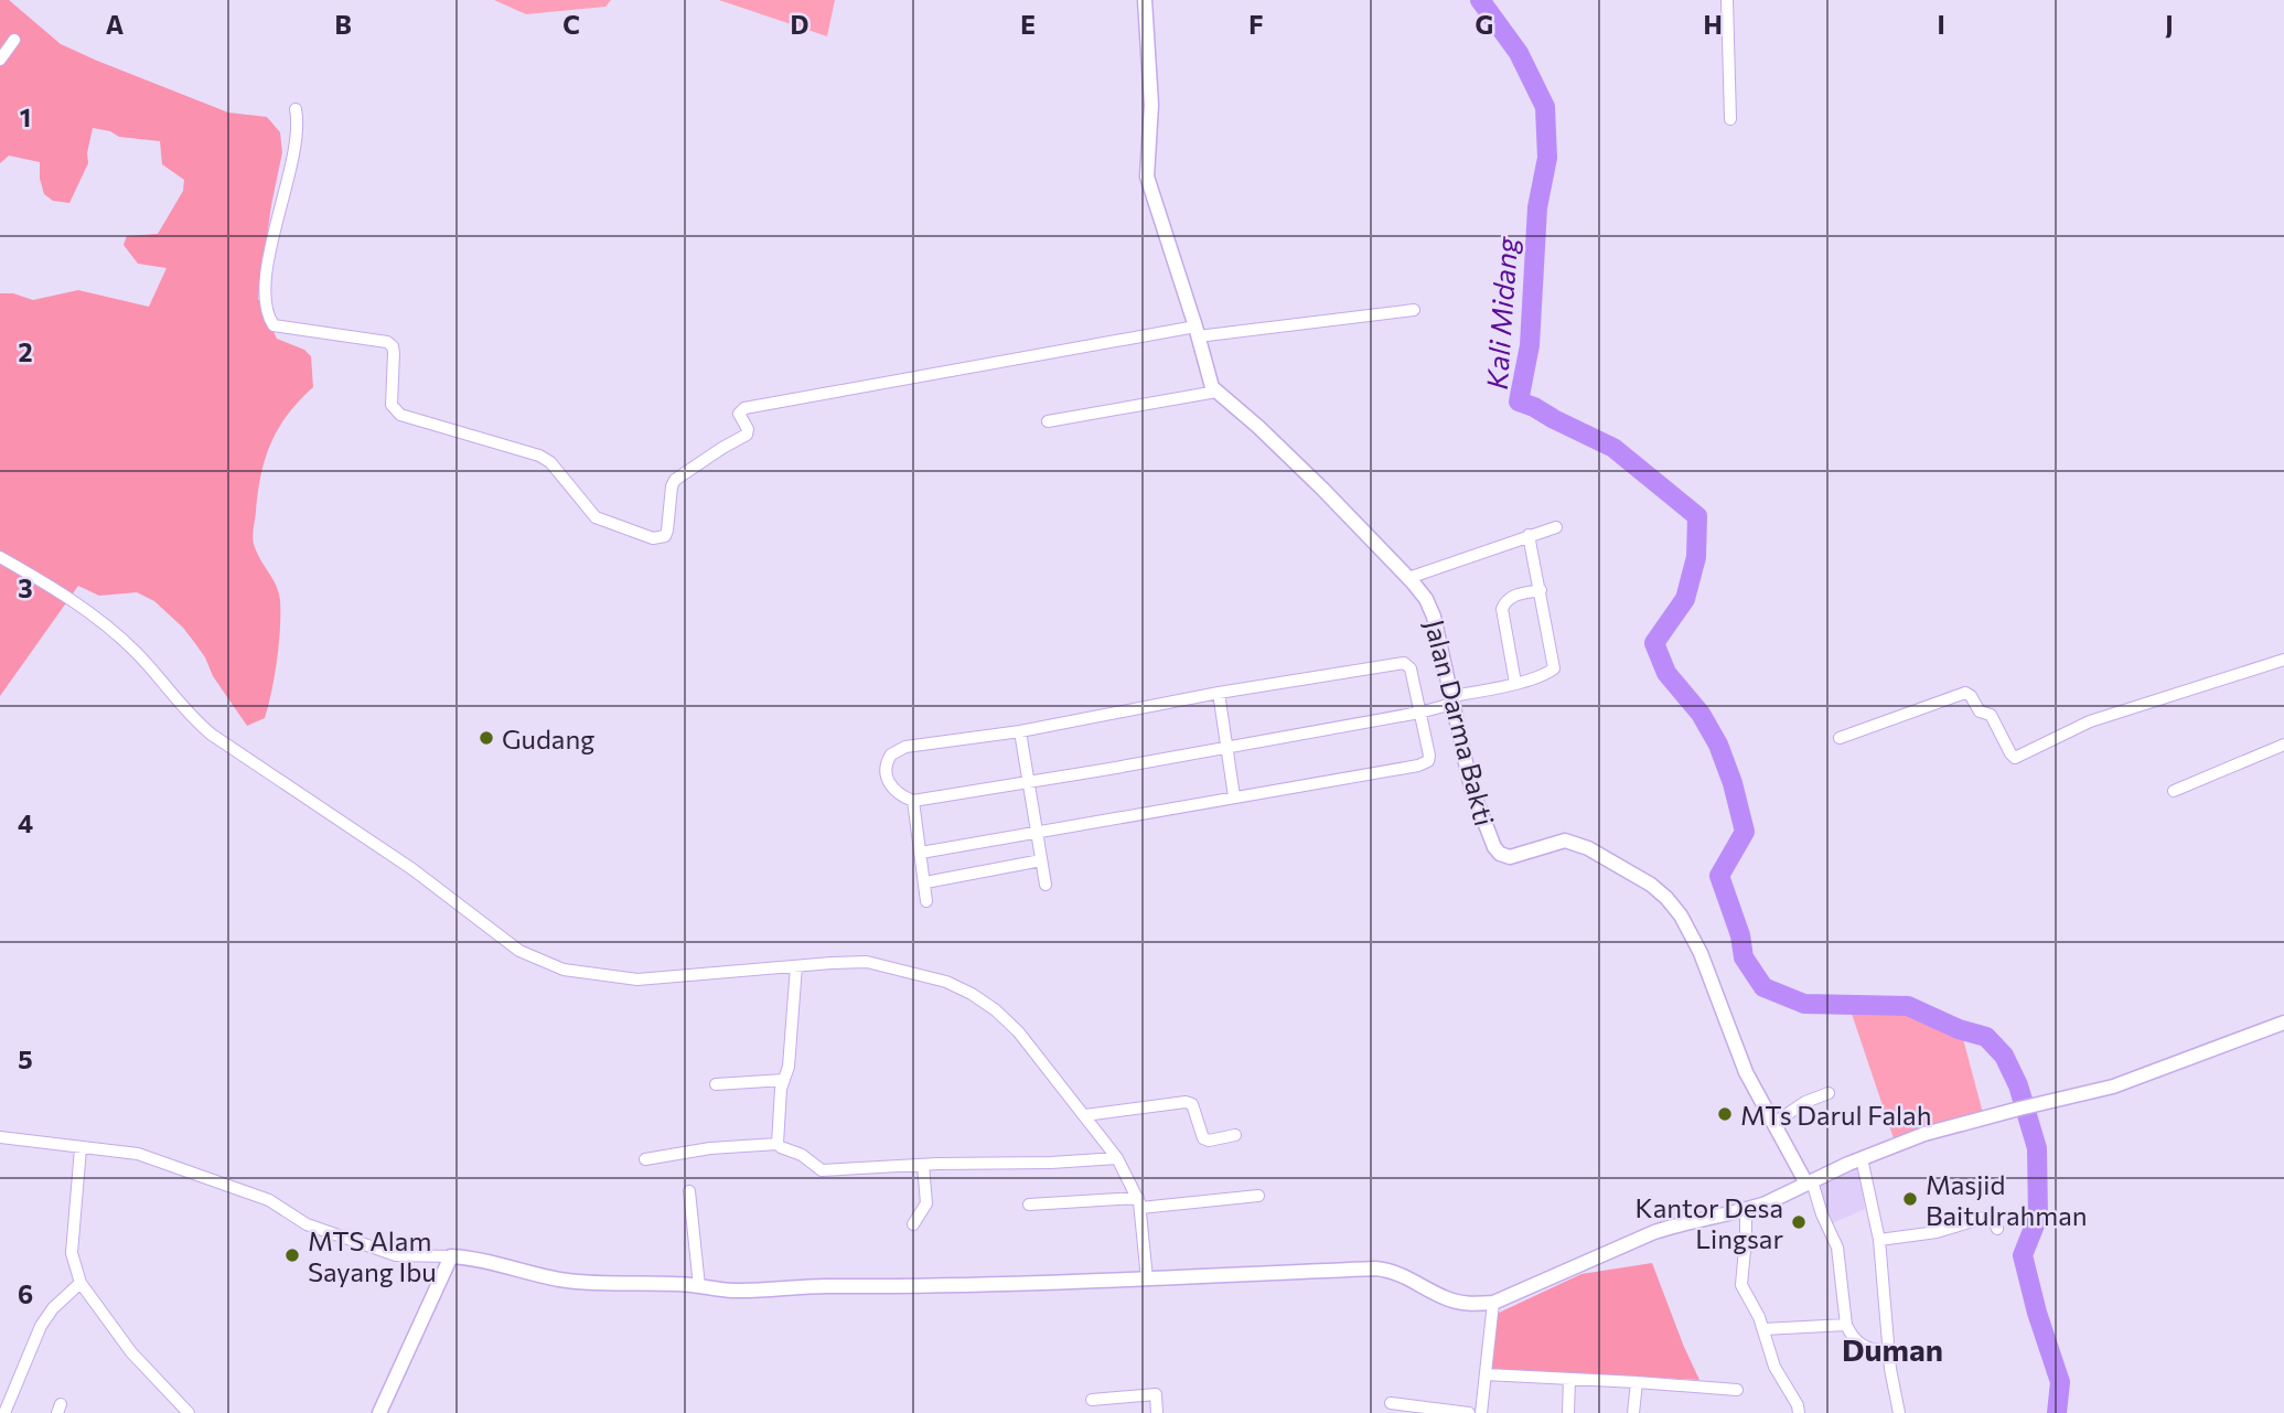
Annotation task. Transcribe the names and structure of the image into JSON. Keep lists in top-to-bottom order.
{
  "streets": {
    "street": ["Jalan Darma Bakti"]
  },
  "districts": ["Duman"],
  "water": ["Kali Midang"],
  "places": [
    "Gudang",
    "MTs Darul Falah",
    "Masjid Baitulrahman",
    "Kantor Desa Lingsar",
    "MTS Alam Sayang Ibu"
  ],
  "grid": {
    "columns": [
      "A",
      "B",
      "C",
      "D",
      "E",
      "F",
      "G",
      "H",
      "I",
      "J"
    ],
    "rows": [
      "1",
      "2",
      "3",
      "4",
      "5",
      "6"
    ]
  }
}
